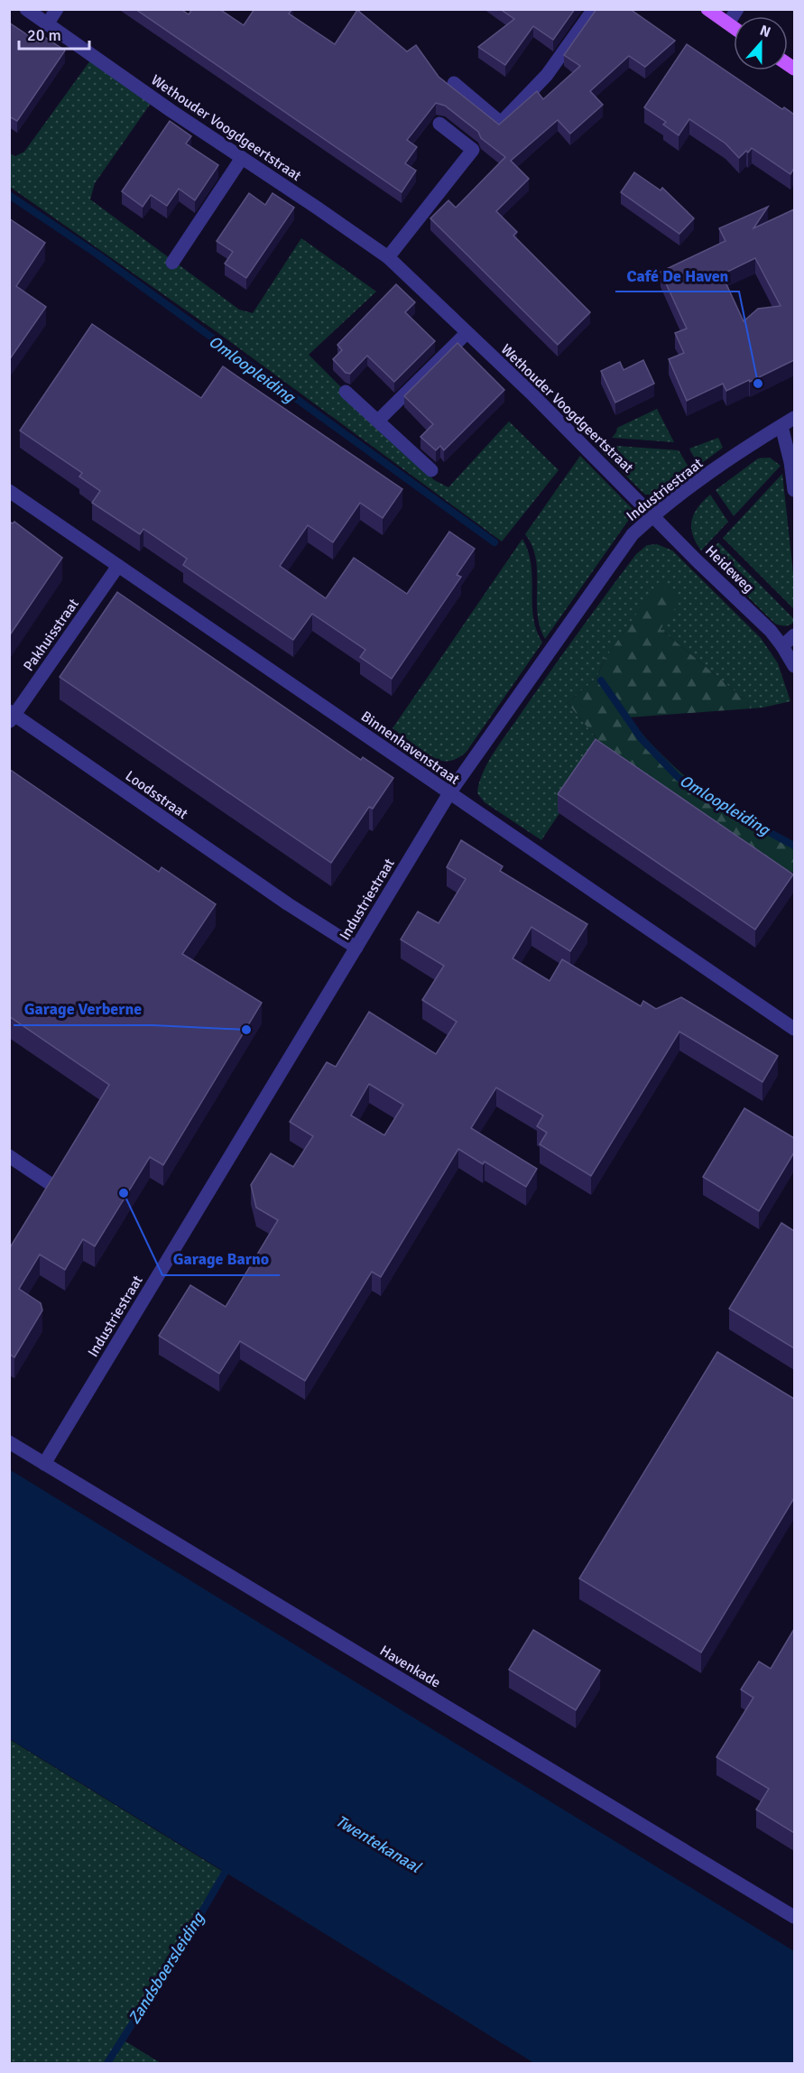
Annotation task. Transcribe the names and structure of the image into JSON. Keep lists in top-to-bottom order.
{
  "streets": {
    "street": [
      "Wethouder Voogdgeertstraat",
      "Industriestraat",
      "Heideweg",
      "Pakhuisstraat",
      "Binnenhavenstraat",
      "Loodsstraat",
      "Havenkade"
    ]
  },
  "crossings": [
    ["Wethouder Voogdgeertstraat", "Industriestraat"],
    ["Wethouder Voogdgeertstraat", "Heideweg"],
    ["Industriestraat", "Heideweg"],
    ["Industriestraat", "Binnenhavenstraat"],
    ["Industriestraat", "Loodsstraat"],
    ["Industriestraat", "Havenkade"],
    ["Pakhuisstraat", "Binnenhavenstraat"],
    ["Pakhuisstraat", "Loodsstraat"]
  ],
  "water": ["Omloopleiding", "Twentekanaal", "Zandsboersleiding"],
  "places": ["Café De Haven", "Garage Verberne", "Garage Barno"],
  "scale_bar": "20 m",
  "north": "top"
}
